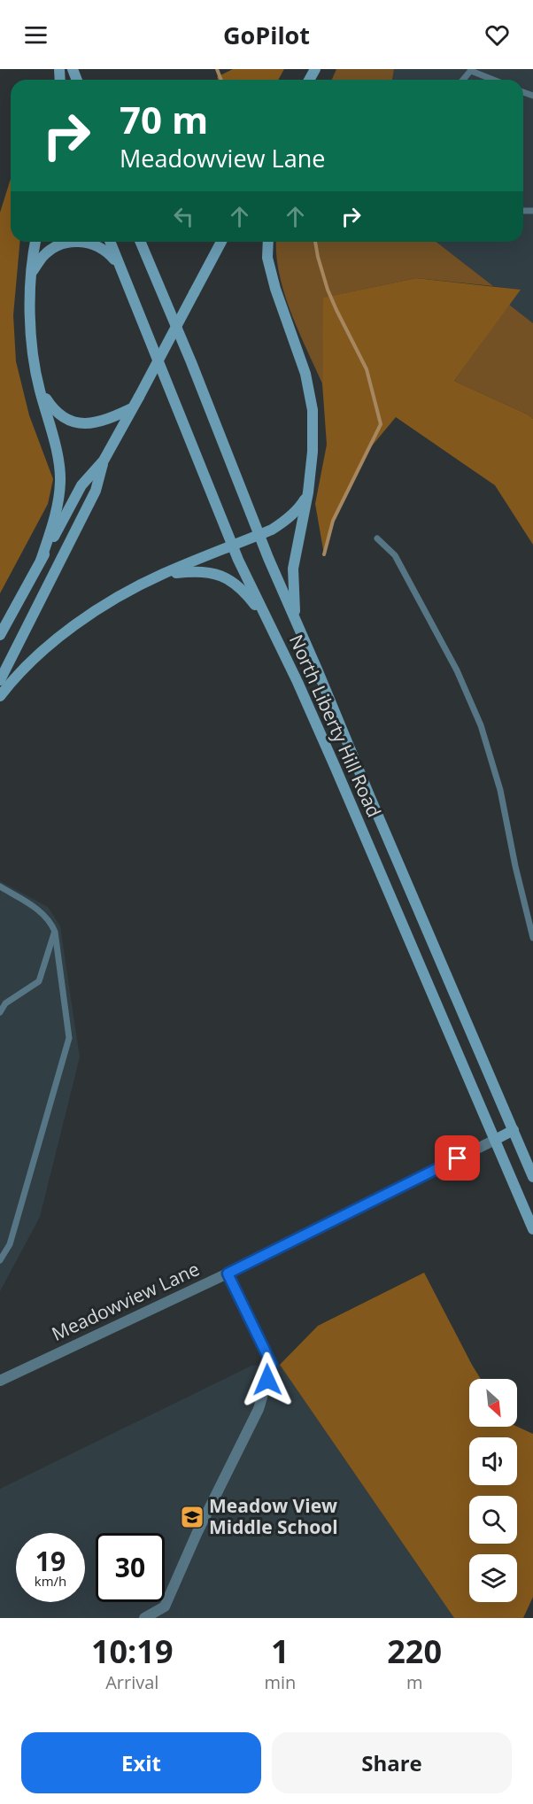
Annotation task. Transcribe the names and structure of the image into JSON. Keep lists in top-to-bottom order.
{
  "streets": {
    "main road": ["North Liberty Hill Road"],
    "street": ["Meadowview Lane"]
  },
  "crossings": [
    ["North Liberty Hill Road", "Meadowview Lane"]
  ],
  "places": {
    "school or university": ["Meadow View Middle School"]
  },
  "north": "bottom right",
  "page": {
    "header": "GoPilot",
    "turn": ["70 m", "Meadowview Lane"],
    "speed": "19 km/h",
    "limit": "30",
    "eta": [
      "10:19",
      "Arrival",
      "1",
      "min",
      "220",
      "m"
    ],
    "buttons": ["Exit", "Share"]
  }
}
